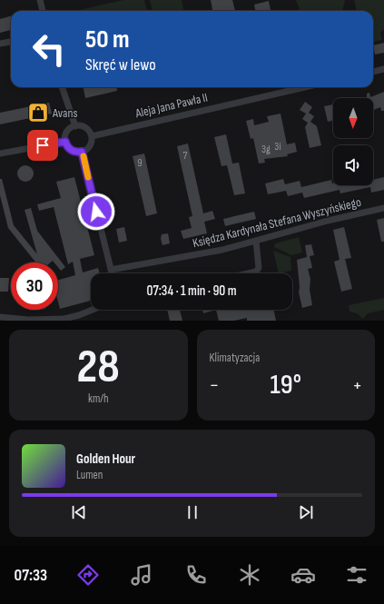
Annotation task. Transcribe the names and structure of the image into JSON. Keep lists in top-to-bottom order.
{
  "streets": {
    "street": ["Aleja Jana Pawła II", "Księdza Kardynała Stefana Wyszyńskiego"]
  },
  "places": {
    "shop": ["Avans"]
  },
  "house_numbers": [
    "3i",
    "3g",
    "7",
    "9"
  ],
  "north": "bottom",
  "page": {
    "turn": ["50 m", "Skręć w lewo"],
    "limit": "30",
    "trip": "07:34 · 1 min · 90 m",
    "tile": [
      ["28", "km/h"],
      "Klimatyzacja"
    ],
    "heat": ["−", "19°", "+"],
    "song": ["Golden Hour", "Lumen"],
    "tabs": "07:33"
  }
}
